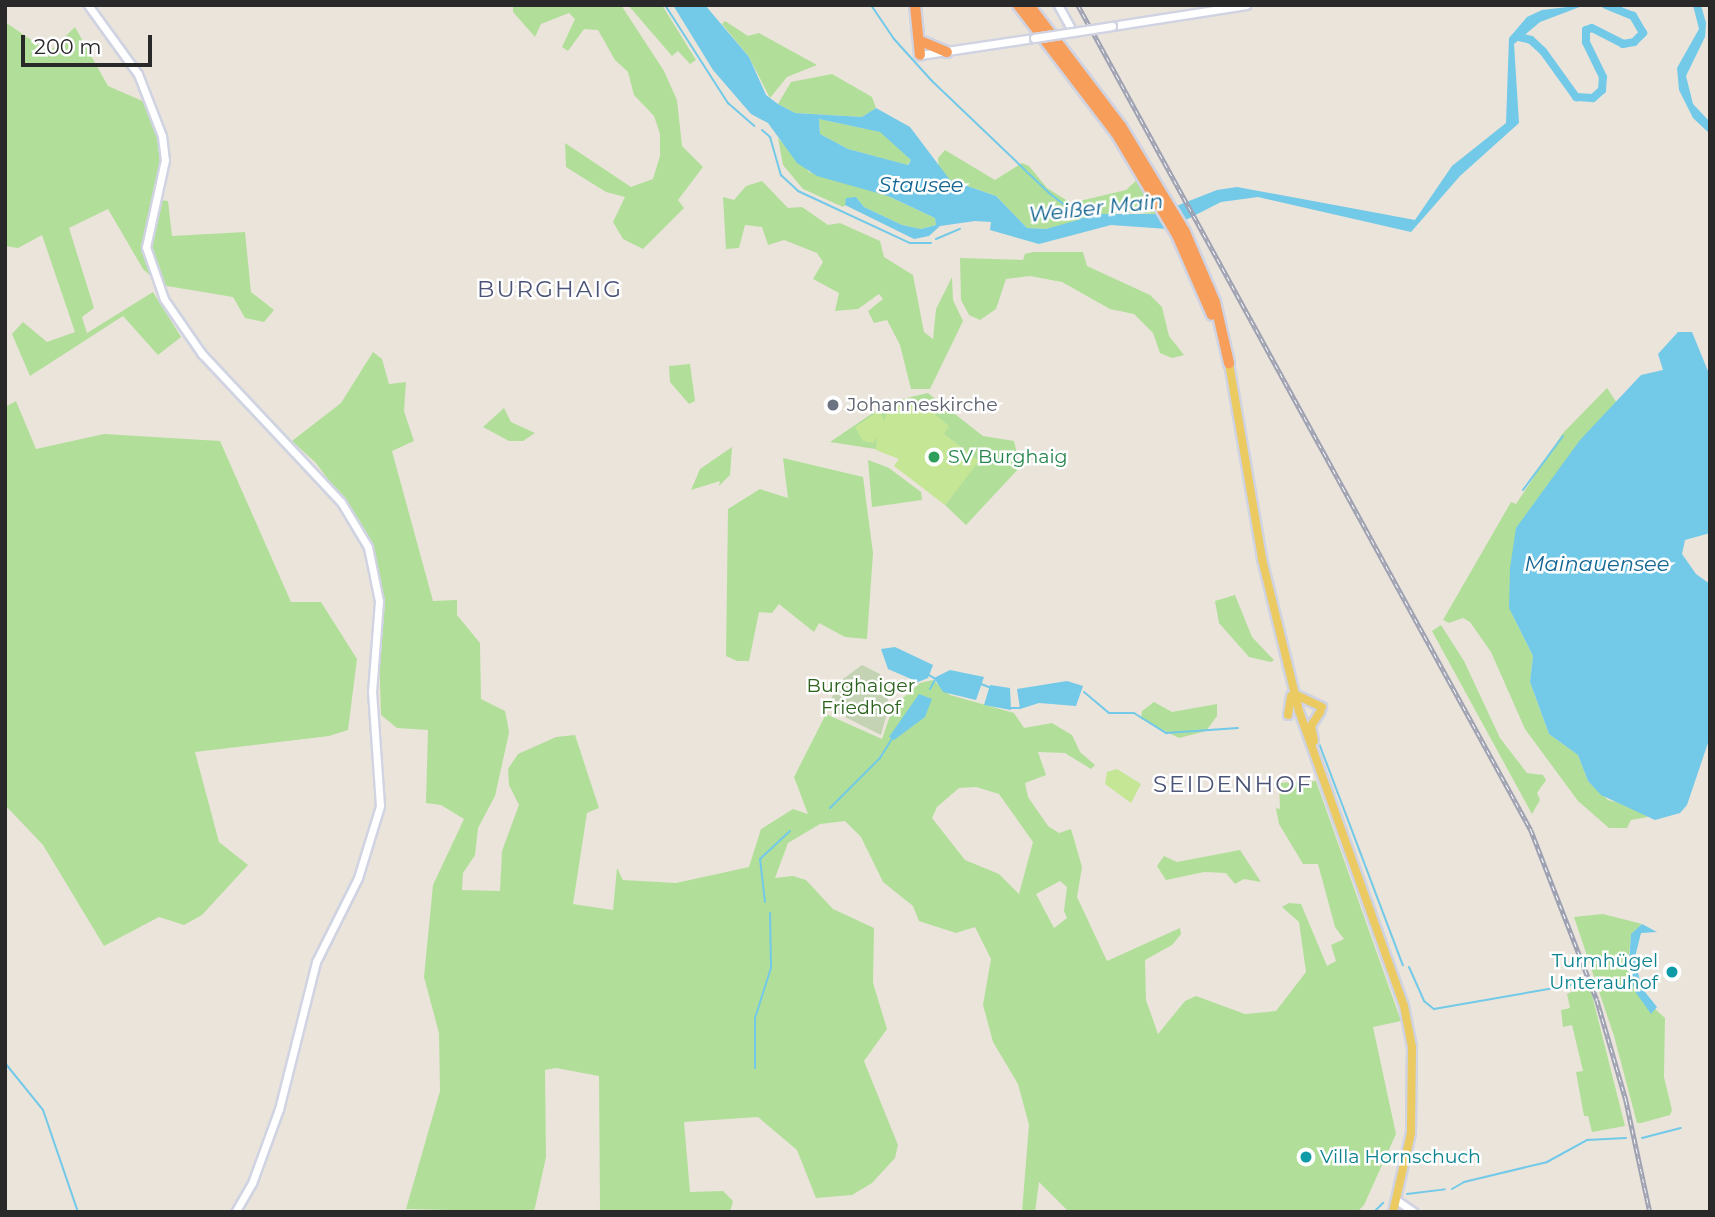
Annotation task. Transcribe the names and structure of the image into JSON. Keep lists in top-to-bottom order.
{
  "districts": ["BURGHAIG", "SEIDENHOF"],
  "water": ["Stausee", "Weißer Main", "Mainauensee"],
  "parks": ["Burghaiger Friedhof"],
  "places": [
    "Johanneskirche",
    "SV Burghaig",
    "Turmhügel Unterauhof",
    "Villa Hornschuch"
  ],
  "scale_bar": "200 m"
}
